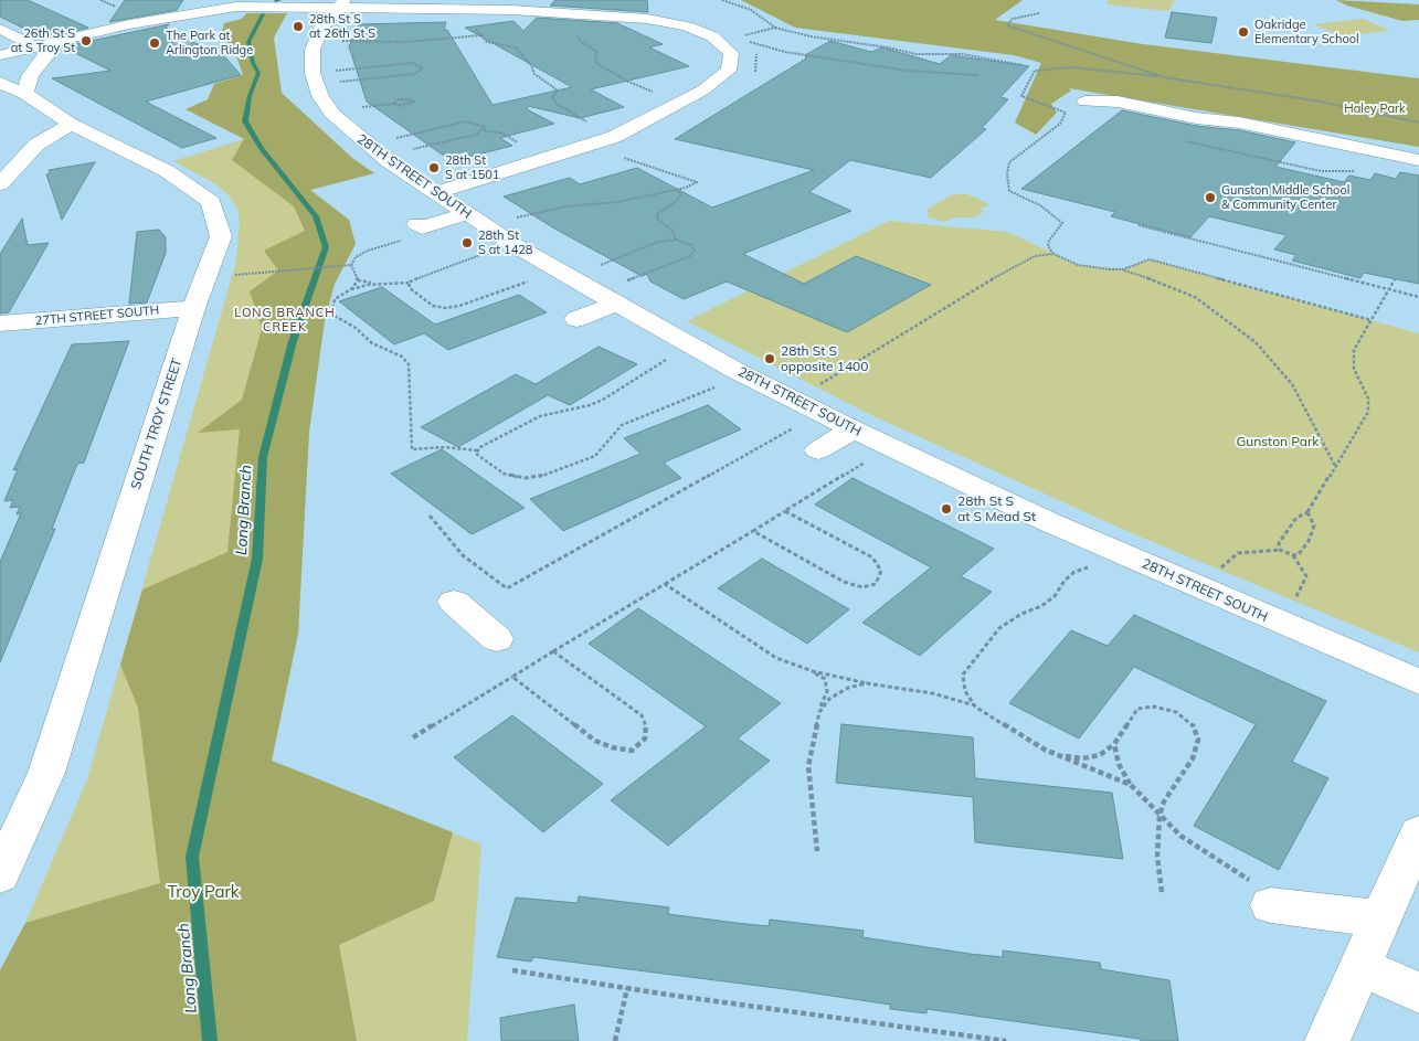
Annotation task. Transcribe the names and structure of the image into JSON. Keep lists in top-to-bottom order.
{
  "streets": {
    "street": ["28TH STREET SOUTH", "27TH STREET SOUTH", "SOUTH TROY STREET"]
  },
  "crossings": [
    ["27TH STREET SOUTH", "SOUTH TROY STREET"]
  ],
  "districts": ["LONG BRANCH CREEK"],
  "water": ["Long Branch"],
  "parks": ["Haley Park", "Gunston Park", "Troy Park"],
  "places": [
    "28th St S at 26th St S",
    "Oakridge Elementary School",
    "26th St S at S Troy St",
    "The Park at Arlington Ridge",
    "28th St S at 1501",
    "Gunston Middle School & Community Center",
    "28th St S at 1428",
    "28th St S opposite 1400",
    "28th St S at S Mead St"
  ]
}
